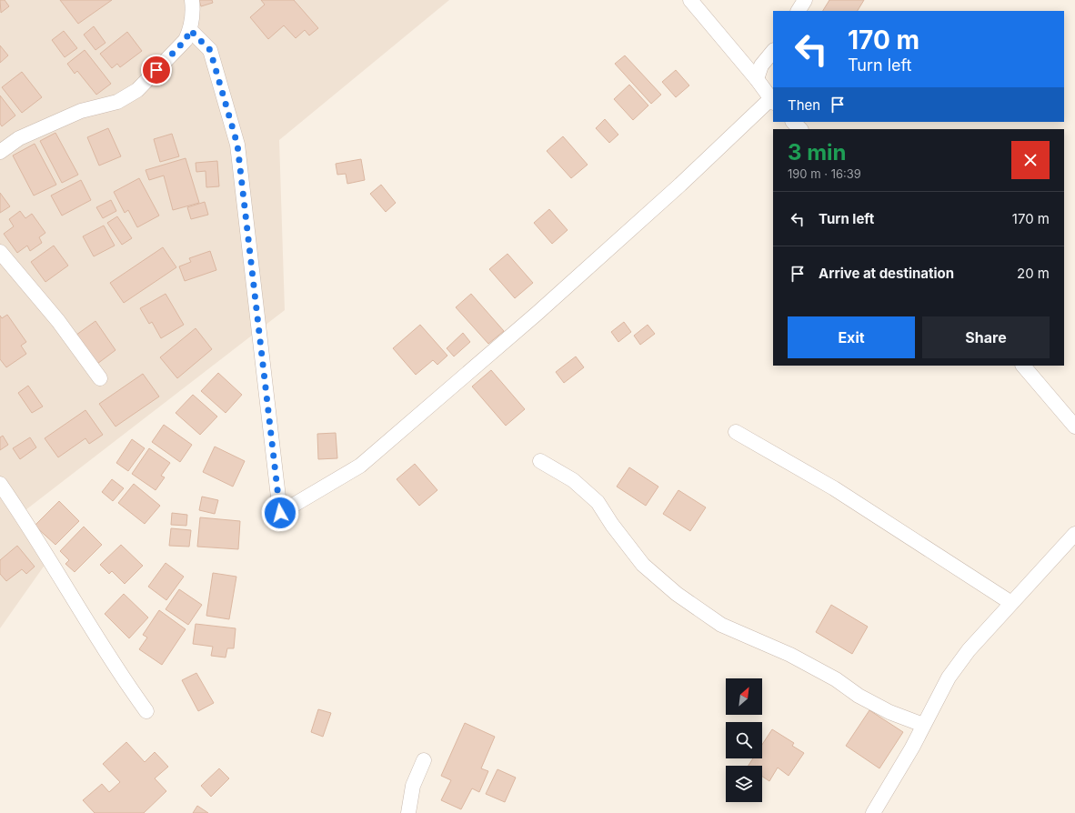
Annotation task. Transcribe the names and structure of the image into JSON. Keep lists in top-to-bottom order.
{
  "north": "top right",
  "page": {
    "turn": ["170 m", "Turn left"],
    "then": "Then",
    "heading": ["3 min", "190 m · 16:39"],
    "list": [
      {
        "name": "Turn left",
        "value": "170 m"
      },
      {
        "name": "Arrive at destination",
        "value": "20 m"
      }
    ],
    "buttons": ["Exit", "Share"]
  }
}
